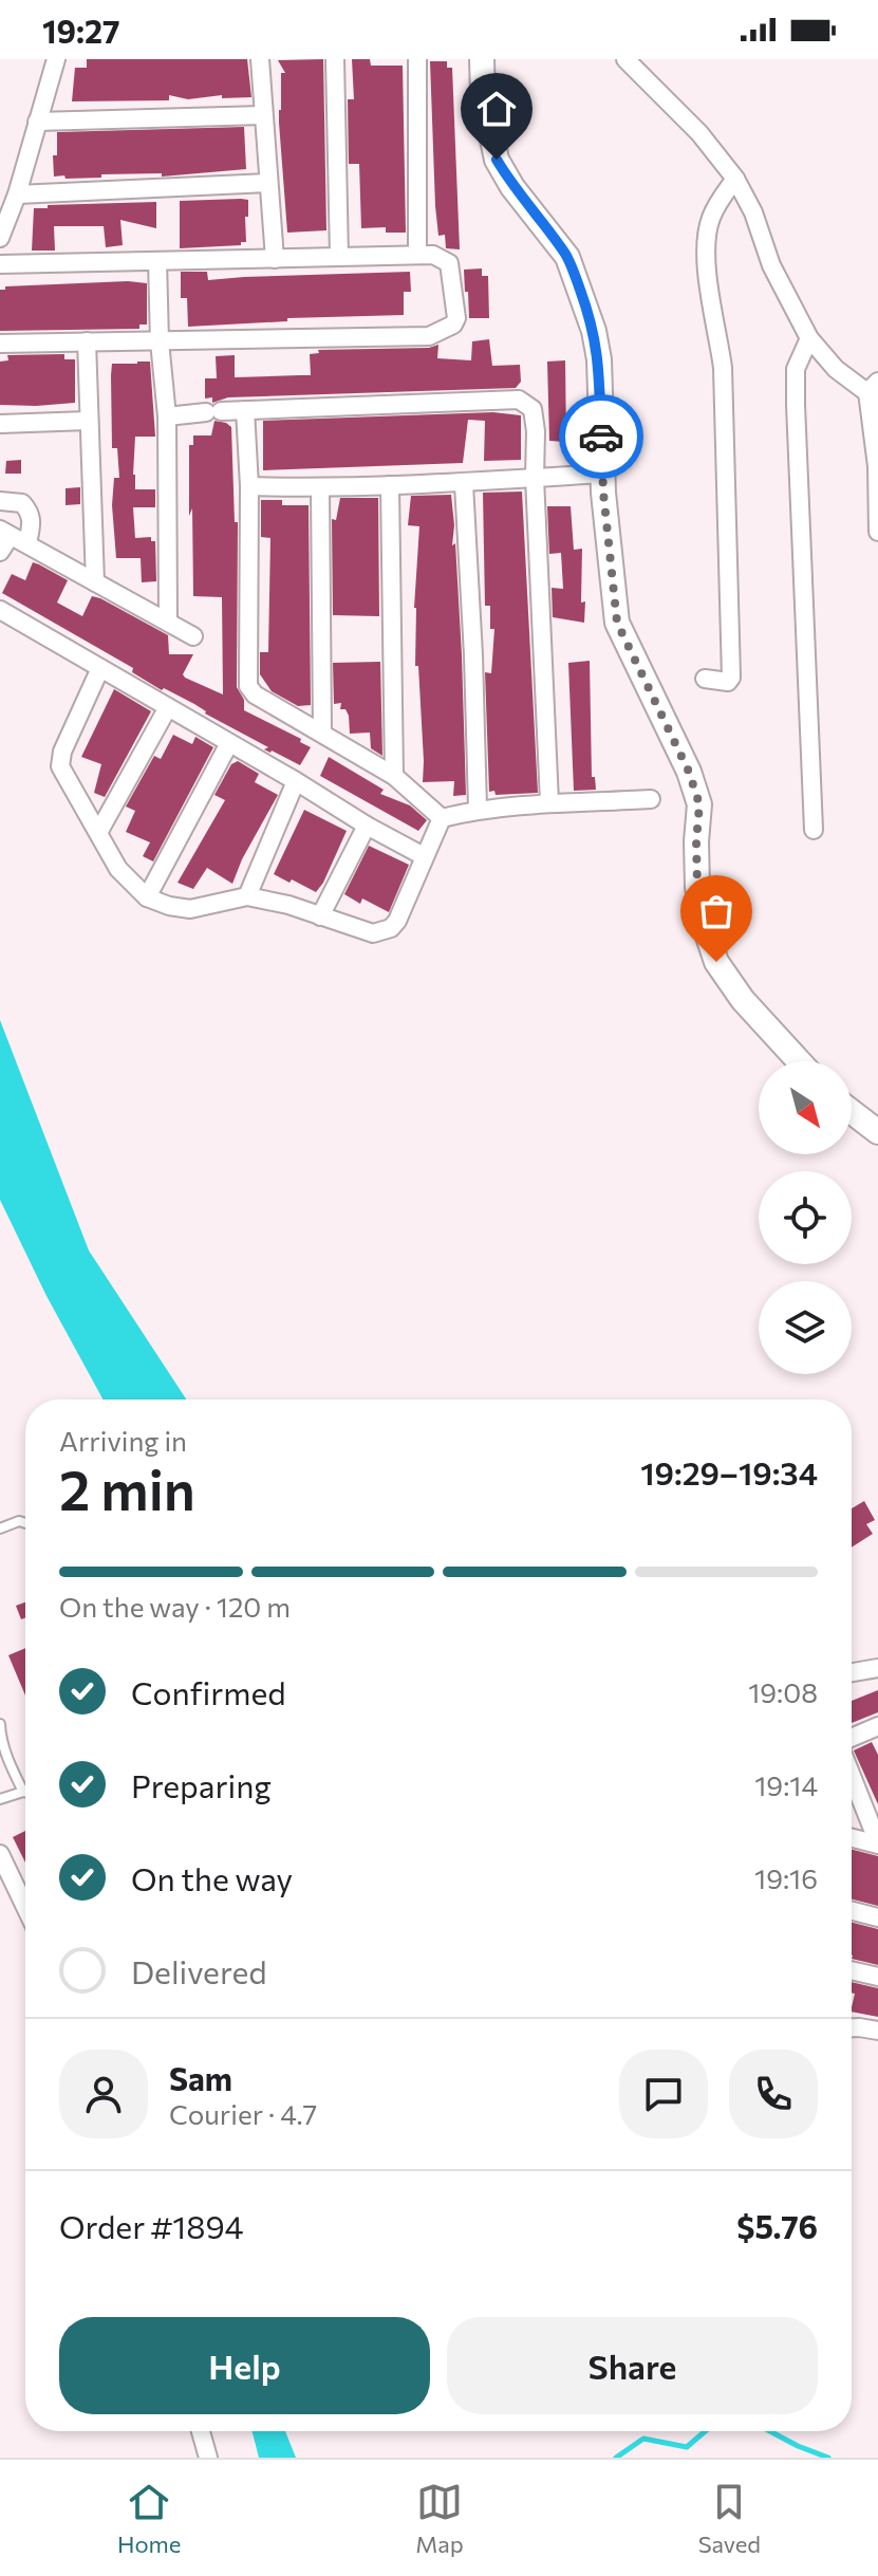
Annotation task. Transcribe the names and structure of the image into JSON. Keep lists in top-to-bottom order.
{
  "north": "bottom right",
  "page": {
    "status": "19:27",
    "heading": ["2 min", "Arriving in", "19:29–19:34"],
    "panel": [
      "Sam",
      "Courier · 4.7",
      "Order #1894",
      "$5.76"
    ],
    "bar": "On the way · 120 m",
    "list": [
      ["Confirmed", "19:08"],
      ["Preparing", "19:14"],
      ["On the way", "19:16"],
      "Delivered"
    ],
    "buttons": ["Help", "Share"],
    "tabs": ["Home", "Map", "Saved"]
  }
}
